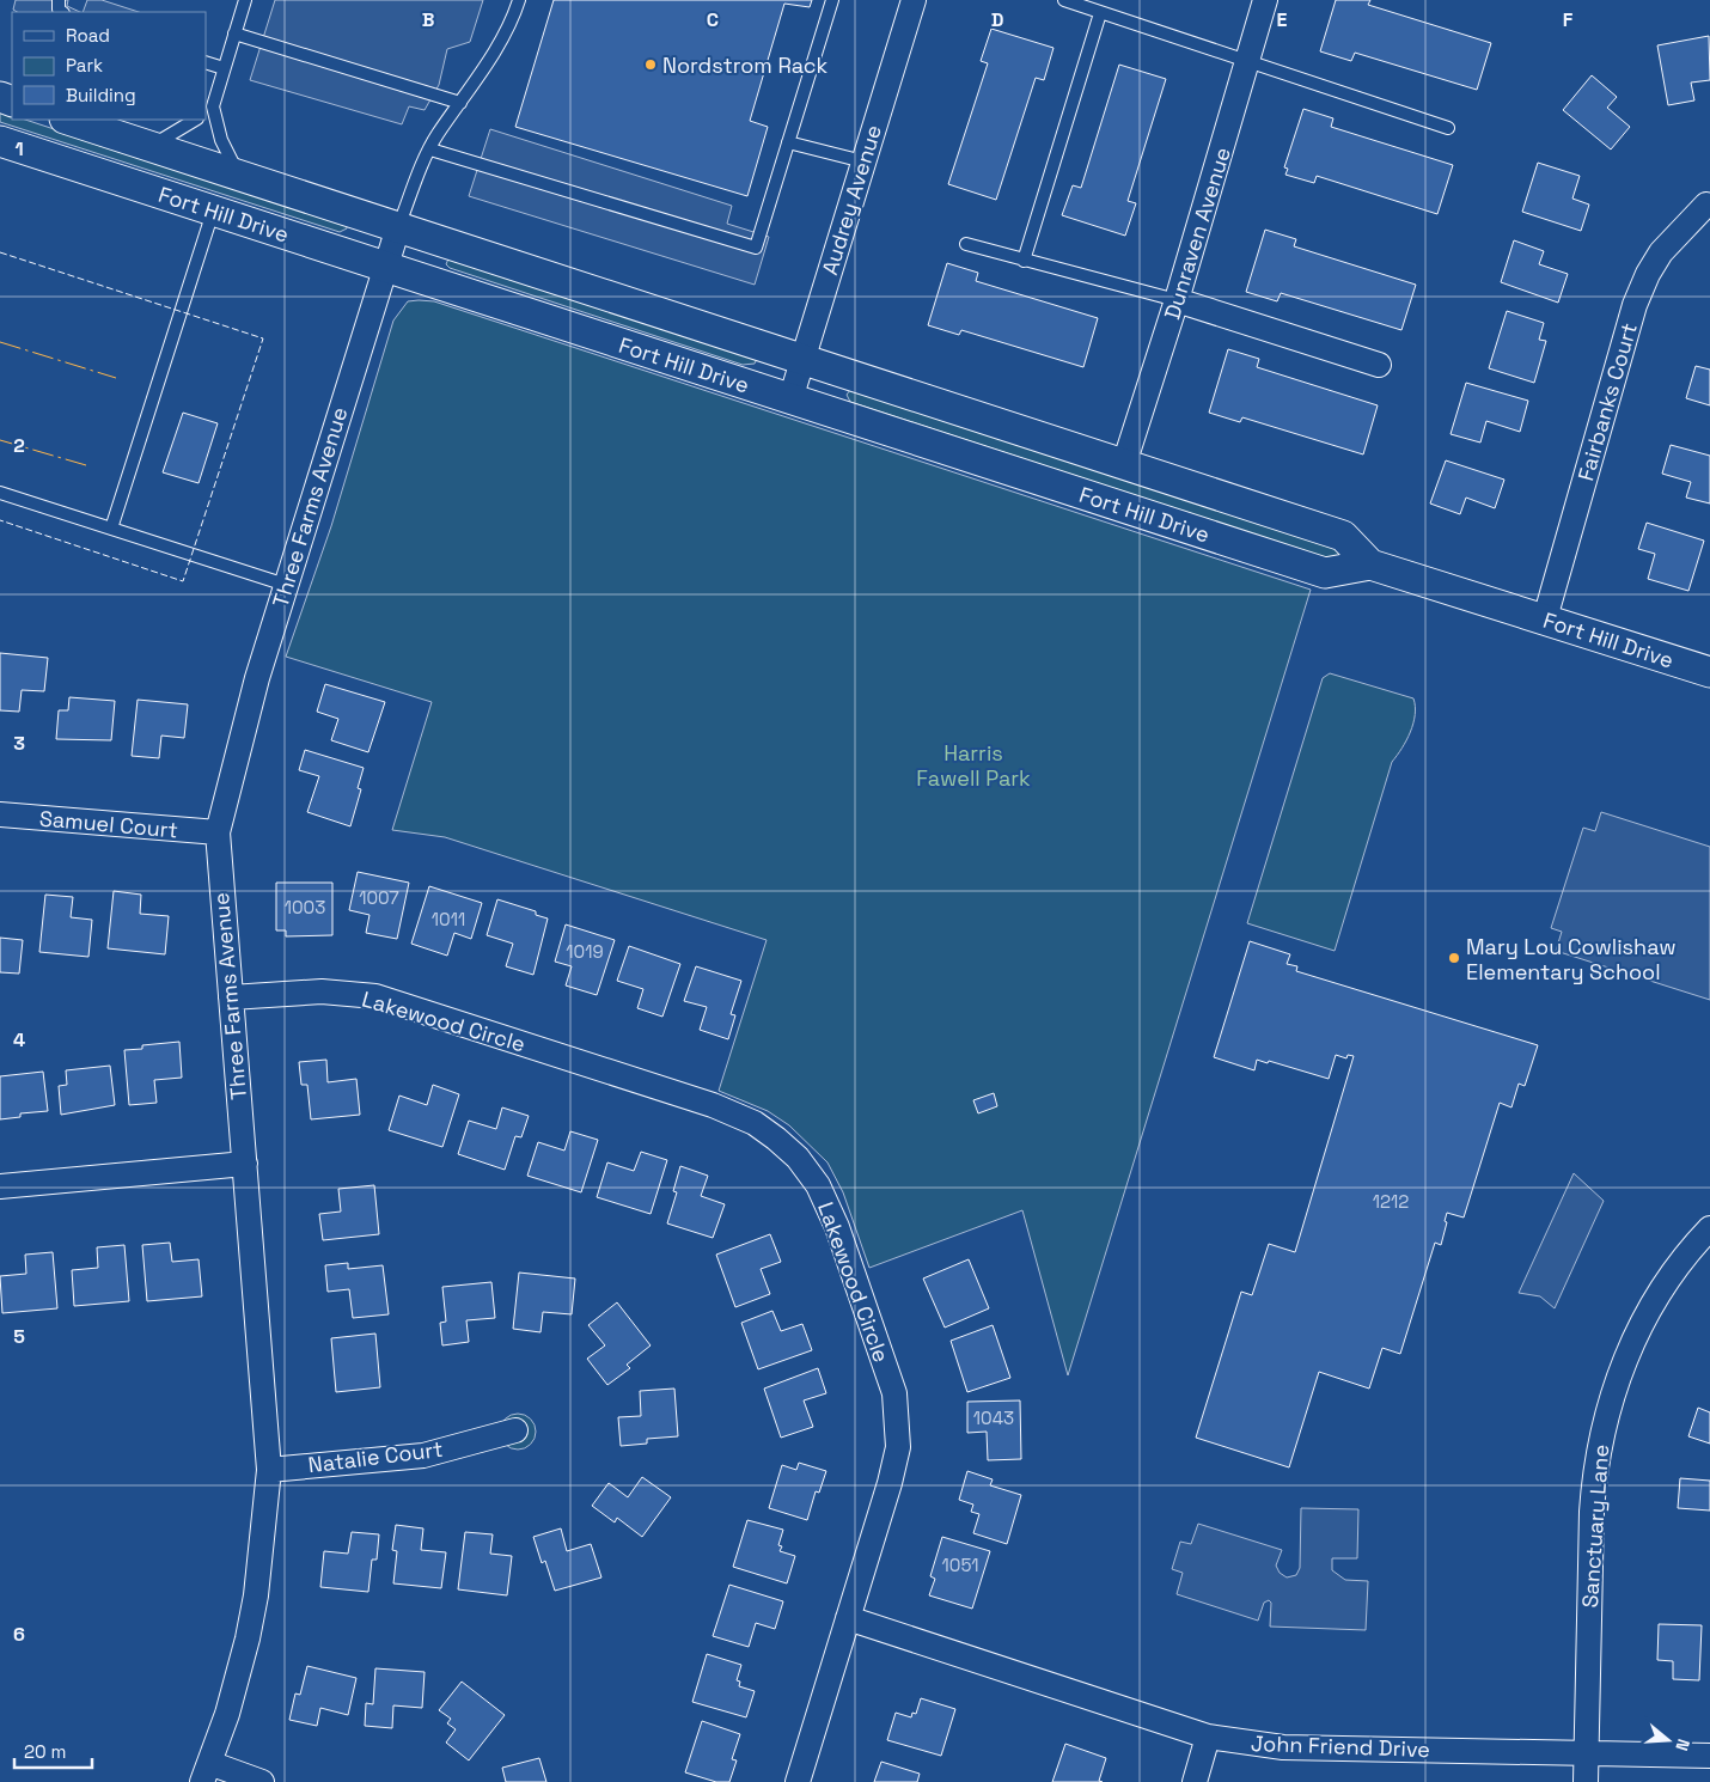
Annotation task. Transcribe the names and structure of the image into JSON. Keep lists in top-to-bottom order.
{
  "streets": {
    "street": [
      "Audrey Avenue",
      "Fort Hill Drive",
      "Dunraven Avenue",
      "Fairbanks Court",
      "Three Farms Avenue",
      "Samuel Court",
      "Lakewood Circle",
      "Natalie Court",
      "Sanctuary Lane",
      "John Friend Drive"
    ]
  },
  "crossings": [
    ["Audrey Avenue", "Fort Hill Drive"],
    ["Fort Hill Drive", "Dunraven Avenue"],
    ["Fort Hill Drive", "Fairbanks Court"],
    ["Fort Hill Drive", "Three Farms Avenue"],
    ["Three Farms Avenue", "Samuel Court"],
    ["Three Farms Avenue", "Lakewood Circle"],
    ["Three Farms Avenue", "Natalie Court"],
    ["Lakewood Circle", "John Friend Drive"],
    ["Sanctuary Lane", "John Friend Drive"]
  ],
  "parks": ["Harris Fawell Park"],
  "places": ["Nordstrom Rack", "Mary Lou Cowlishaw Elementary School"],
  "house_numbers": [
    "1007",
    "1003",
    "1011",
    "1019",
    "1212",
    "1043",
    "1051"
  ],
  "legend": ["Road", "Park", "Building"],
  "scale_bar": "20 m",
  "north": "right",
  "grid": {
    "columns": [
      "B",
      "C",
      "D",
      "E",
      "F"
    ],
    "rows": [
      "1",
      "2",
      "3",
      "4",
      "5",
      "6"
    ]
  }
}
